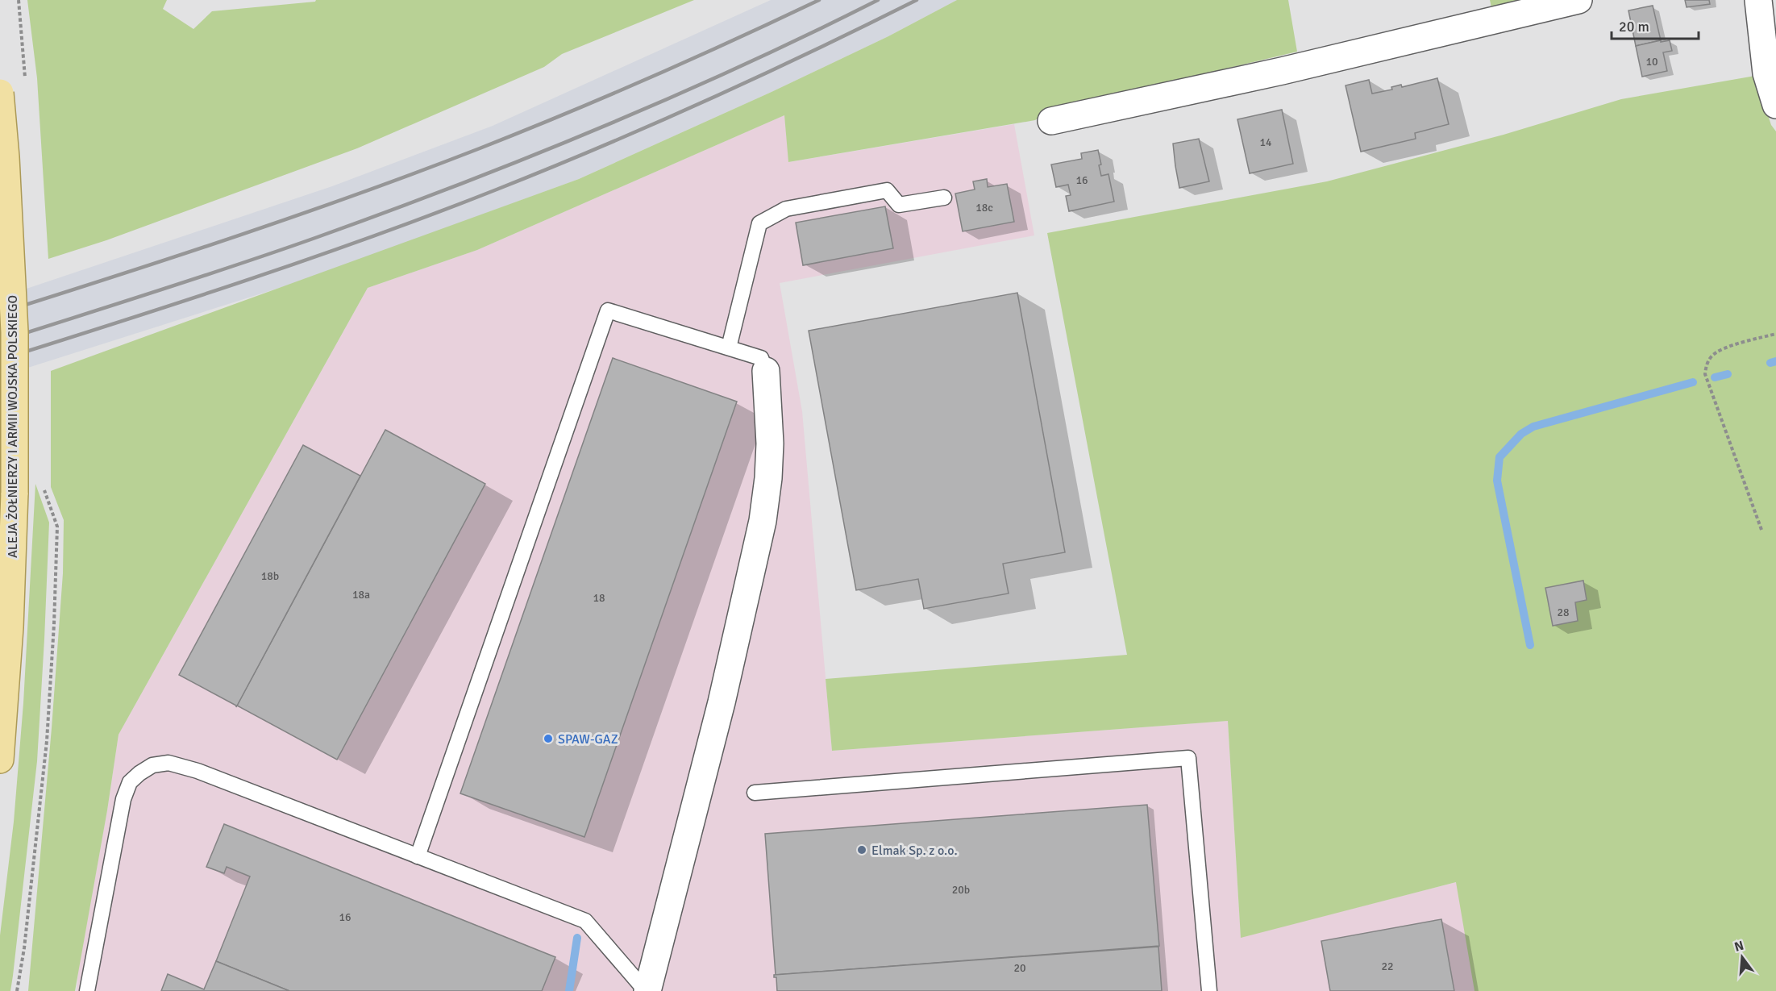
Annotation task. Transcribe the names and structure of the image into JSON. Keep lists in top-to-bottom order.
{
  "streets": {
    "main road": ["ALEJA ŻOŁNIERZY I ARMII WOJSKA POLSKIEGO"]
  },
  "places": ["SPAW-GAZ", "Elmak Sp. z o.o."],
  "house_numbers": [
    "10",
    "14",
    "16",
    "18c",
    "18b",
    "18a",
    "18",
    "28",
    "20b",
    "16",
    "22",
    "20"
  ],
  "scale_bar": "20 m",
  "north": "top"
}
